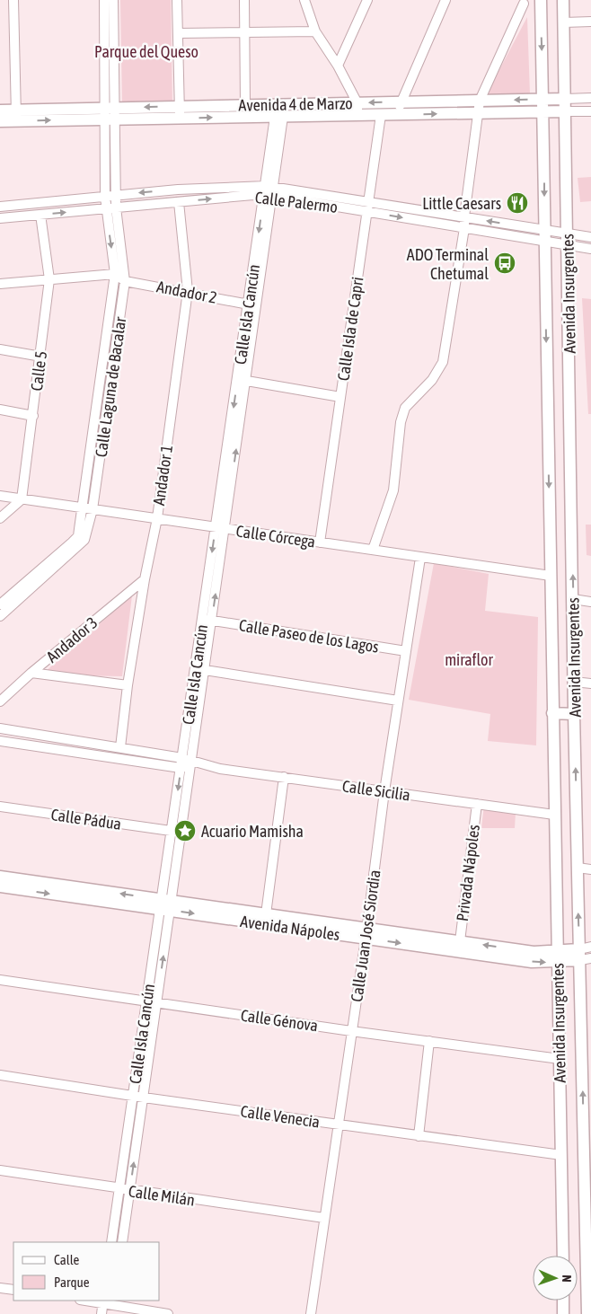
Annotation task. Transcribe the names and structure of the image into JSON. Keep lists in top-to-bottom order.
{
  "streets": {
    "main road": ["Avenida 4 de Marzo", "Avenida Insurgentes", "Avenida Nápoles"],
    "street": [
      "Calle Palermo",
      "Andador 2",
      "Calle Isla Cancún",
      "Calle Isla de Capri",
      "Calle 5",
      "Calle Laguna de Bacalar",
      "Andador 1",
      "Calle Córcega",
      "Calle Paseo de los Lagos",
      "Andador 3",
      "Calle Sicilia",
      "Calle Pádua",
      "Privada Nápoles",
      "Calle Juan José Siordia",
      "Calle Génova",
      "Calle Venecia",
      "Calle Milán"
    ]
  },
  "crossings": [
    ["Avenida 4 de Marzo", "Avenida Insurgentes"],
    ["Avenida 4 de Marzo", "Calle Isla Cancún"],
    ["Avenida 4 de Marzo", "Calle Isla de Capri"],
    ["Avenida 4 de Marzo", "Calle Laguna de Bacalar"],
    ["Calle Palermo", "Avenida Insurgentes"],
    ["Calle Palermo", "Calle Isla Cancún"],
    ["Calle Palermo", "Calle Isla de Capri"],
    ["Calle Palermo", "Calle 5"],
    ["Calle Palermo", "Calle Laguna de Bacalar"],
    ["Calle Palermo", "Andador 1"],
    ["Andador 2", "Calle Isla Cancún"],
    ["Andador 2", "Calle Laguna de Bacalar"],
    ["Andador 2", "Andador 1"],
    ["Avenida Insurgentes", "Calle Córcega"],
    ["Avenida Insurgentes", "Calle Sicilia"],
    ["Avenida Insurgentes", "Avenida Nápoles"],
    ["Avenida Insurgentes", "Calle Génova"],
    ["Avenida Insurgentes", "Calle Venecia"],
    ["Calle Isla Cancún", "Calle Córcega"],
    ["Calle Isla Cancún", "Calle Paseo de los Lagos"],
    ["Calle Isla Cancún", "Calle Sicilia"],
    ["Calle Isla Cancún", "Calle Pádua"],
    ["Calle Isla Cancún", "Avenida Nápoles"],
    ["Calle Isla Cancún", "Calle Génova"],
    ["Calle Isla Cancún", "Calle Venecia"],
    ["Calle Isla Cancún", "Calle Milán"],
    ["Calle Isla de Capri", "Calle Córcega"],
    ["Calle 5", "Calle Córcega"],
    ["Calle Laguna de Bacalar", "Calle Córcega"],
    ["Andador 1", "Calle Córcega"],
    ["Andador 1", "Andador 3"],
    ["Andador 1", "Calle Sicilia"],
    ["Calle Córcega", "Calle Juan José Siordia"],
    ["Calle Paseo de los Lagos", "Calle Juan José Siordia"],
    ["Calle Sicilia", "Privada Nápoles"],
    ["Calle Sicilia", "Calle Juan José Siordia"],
    ["Privada Nápoles", "Avenida Nápoles"],
    ["Avenida Nápoles", "Calle Juan José Siordia"],
    ["Calle Juan José Siordia", "Calle Génova"],
    ["Calle Juan José Siordia", "Calle Venecia"],
    ["Calle Juan José Siordia", "Calle Milán"]
  ],
  "parks": ["Parque del Queso", "miraflor"],
  "places": {
    "restaurant": ["Little Caesars"],
    "bus stop": ["ADO Terminal Chetumal"],
    "place": ["Acuario Mamisha"]
  },
  "legend": ["Calle", "Parque"],
  "north": "right"
}
